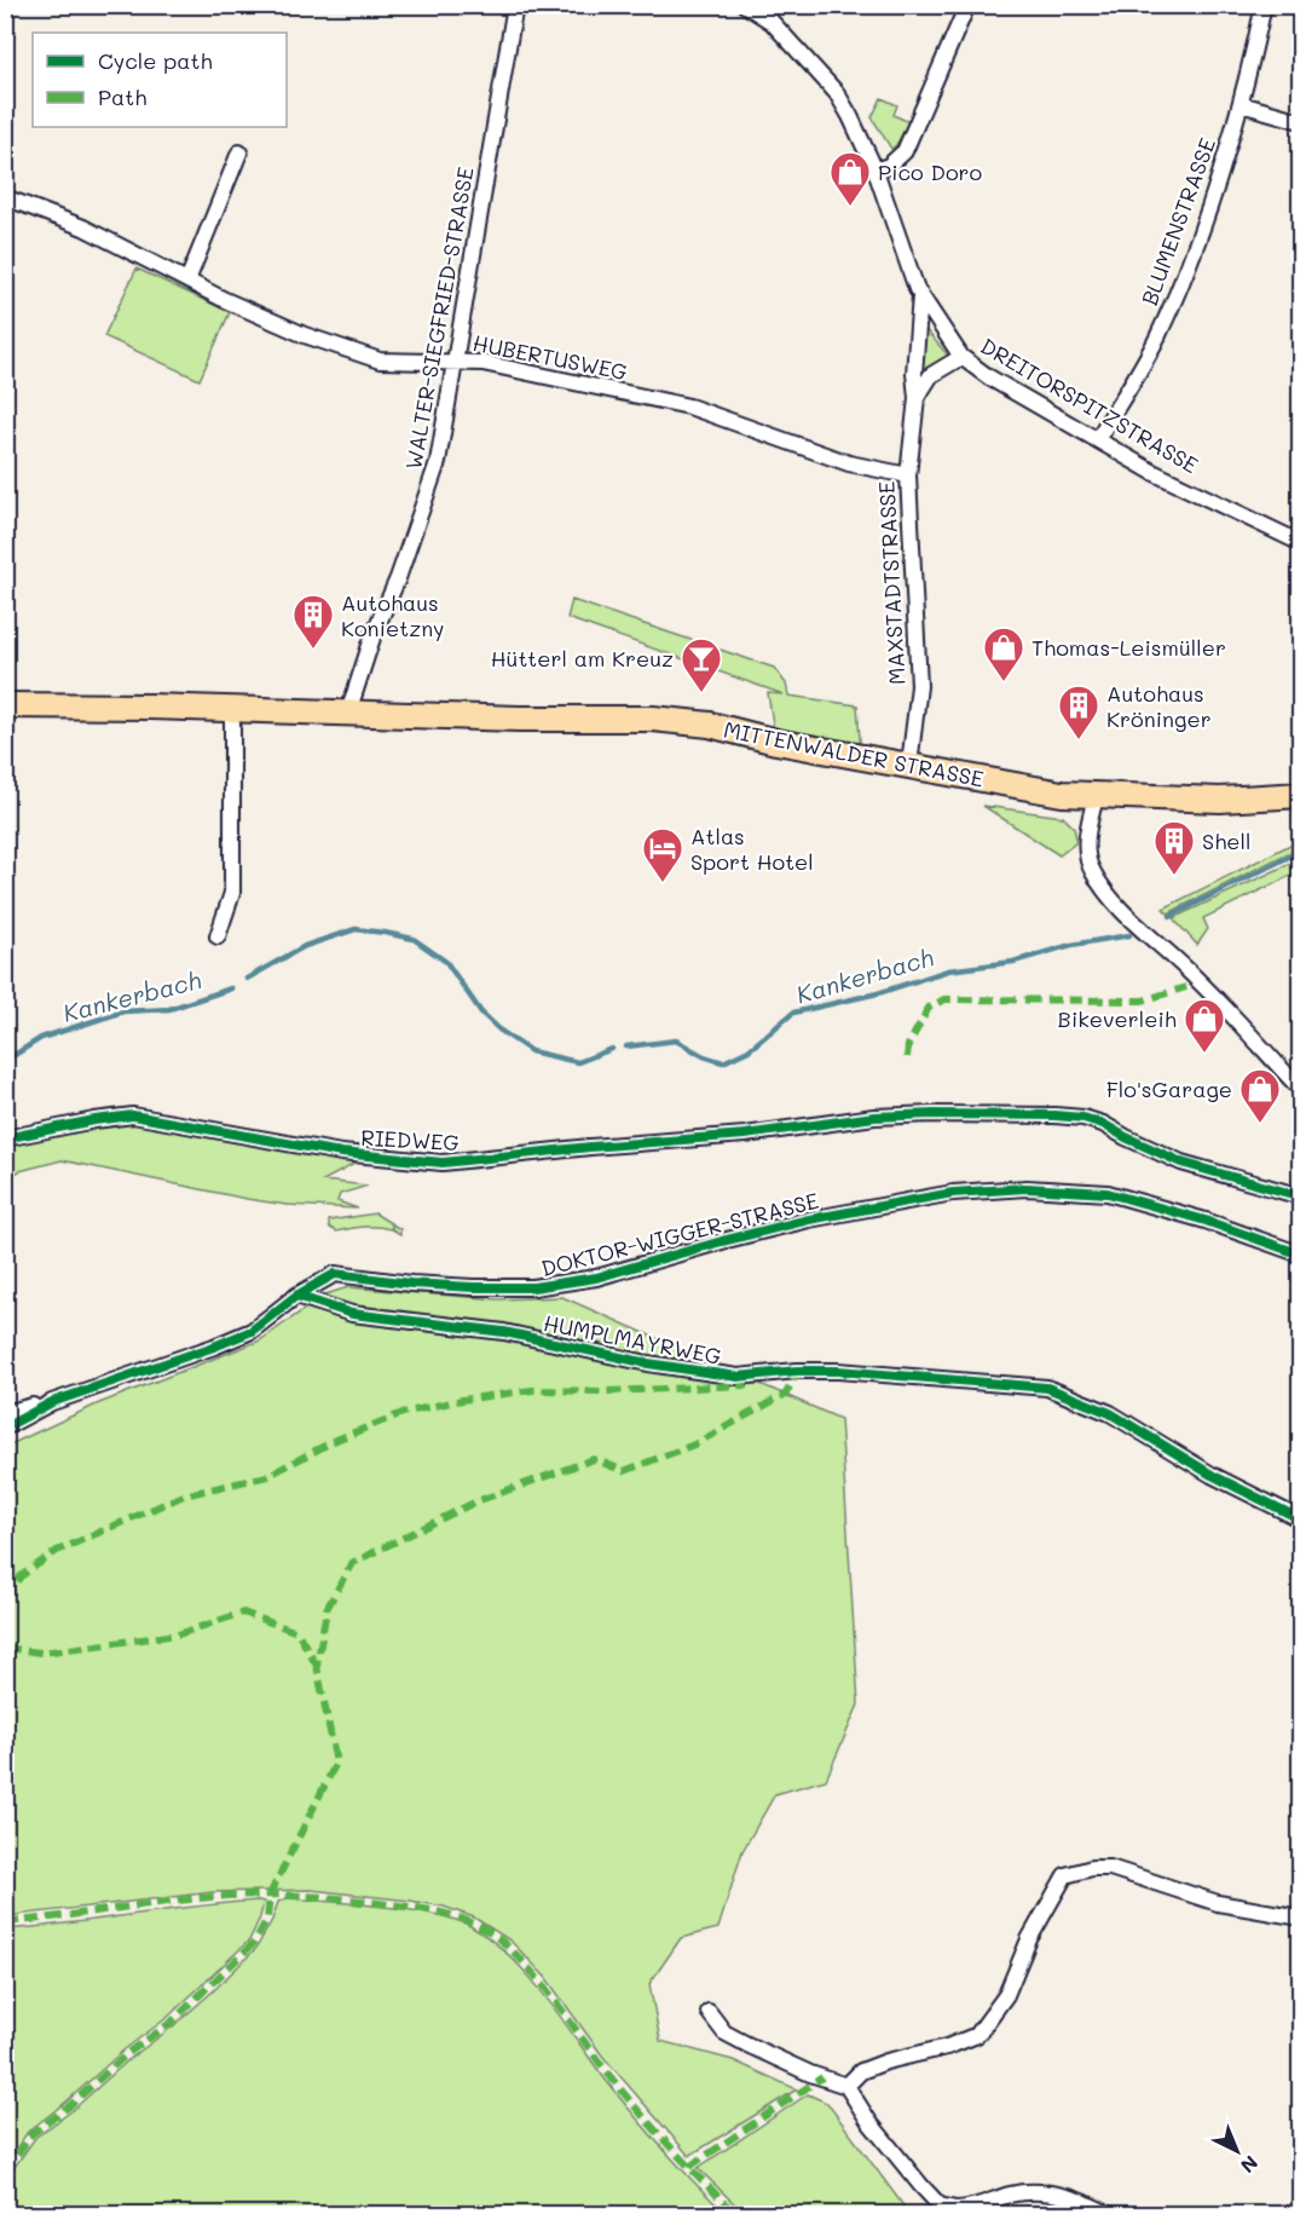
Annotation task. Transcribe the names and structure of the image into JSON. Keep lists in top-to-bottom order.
{
  "streets": {
    "main road": ["MITTENWALDER STRASSE"],
    "street": [
      "BLUMENSTRASSE",
      "WALTER-SIEGFRIED-STRASSE",
      "HUBERTUSWEG",
      "DREITORSPITZSTRASSE",
      "MAXSTADTSTRASSE",
      "RIEDWEG",
      "DOKTOR-WIGGER-STRASSE",
      "HUMPLMAYRWEG"
    ]
  },
  "crossings": [
    ["BLUMENSTRASSE", "DREITORSPITZSTRASSE"],
    ["WALTER-SIEGFRIED-STRASSE", "HUBERTUSWEG"],
    ["WALTER-SIEGFRIED-STRASSE", "MITTENWALDER STRASSE"],
    ["HUBERTUSWEG", "MAXSTADTSTRASSE"],
    ["DREITORSPITZSTRASSE", "MAXSTADTSTRASSE"],
    ["MAXSTADTSTRASSE", "MITTENWALDER STRASSE"],
    ["DOKTOR-WIGGER-STRASSE", "HUMPLMAYRWEG"]
  ],
  "water": ["Kankerbach"],
  "places": {
    "shop": [
      "Pico Doro",
      "Thomas-Leismüller",
      "Bikeverleih",
      "Flo'sGarage"
    ],
    "building": ["Autohaus Konietzny", "Autohaus Kröninger", "Shell"],
    "bar": ["Hütterl am Kreuz"],
    "hotel": ["Atlas Sport Hotel"]
  },
  "legend": ["Cycle path", "Path"],
  "north": "bottom right"
}
